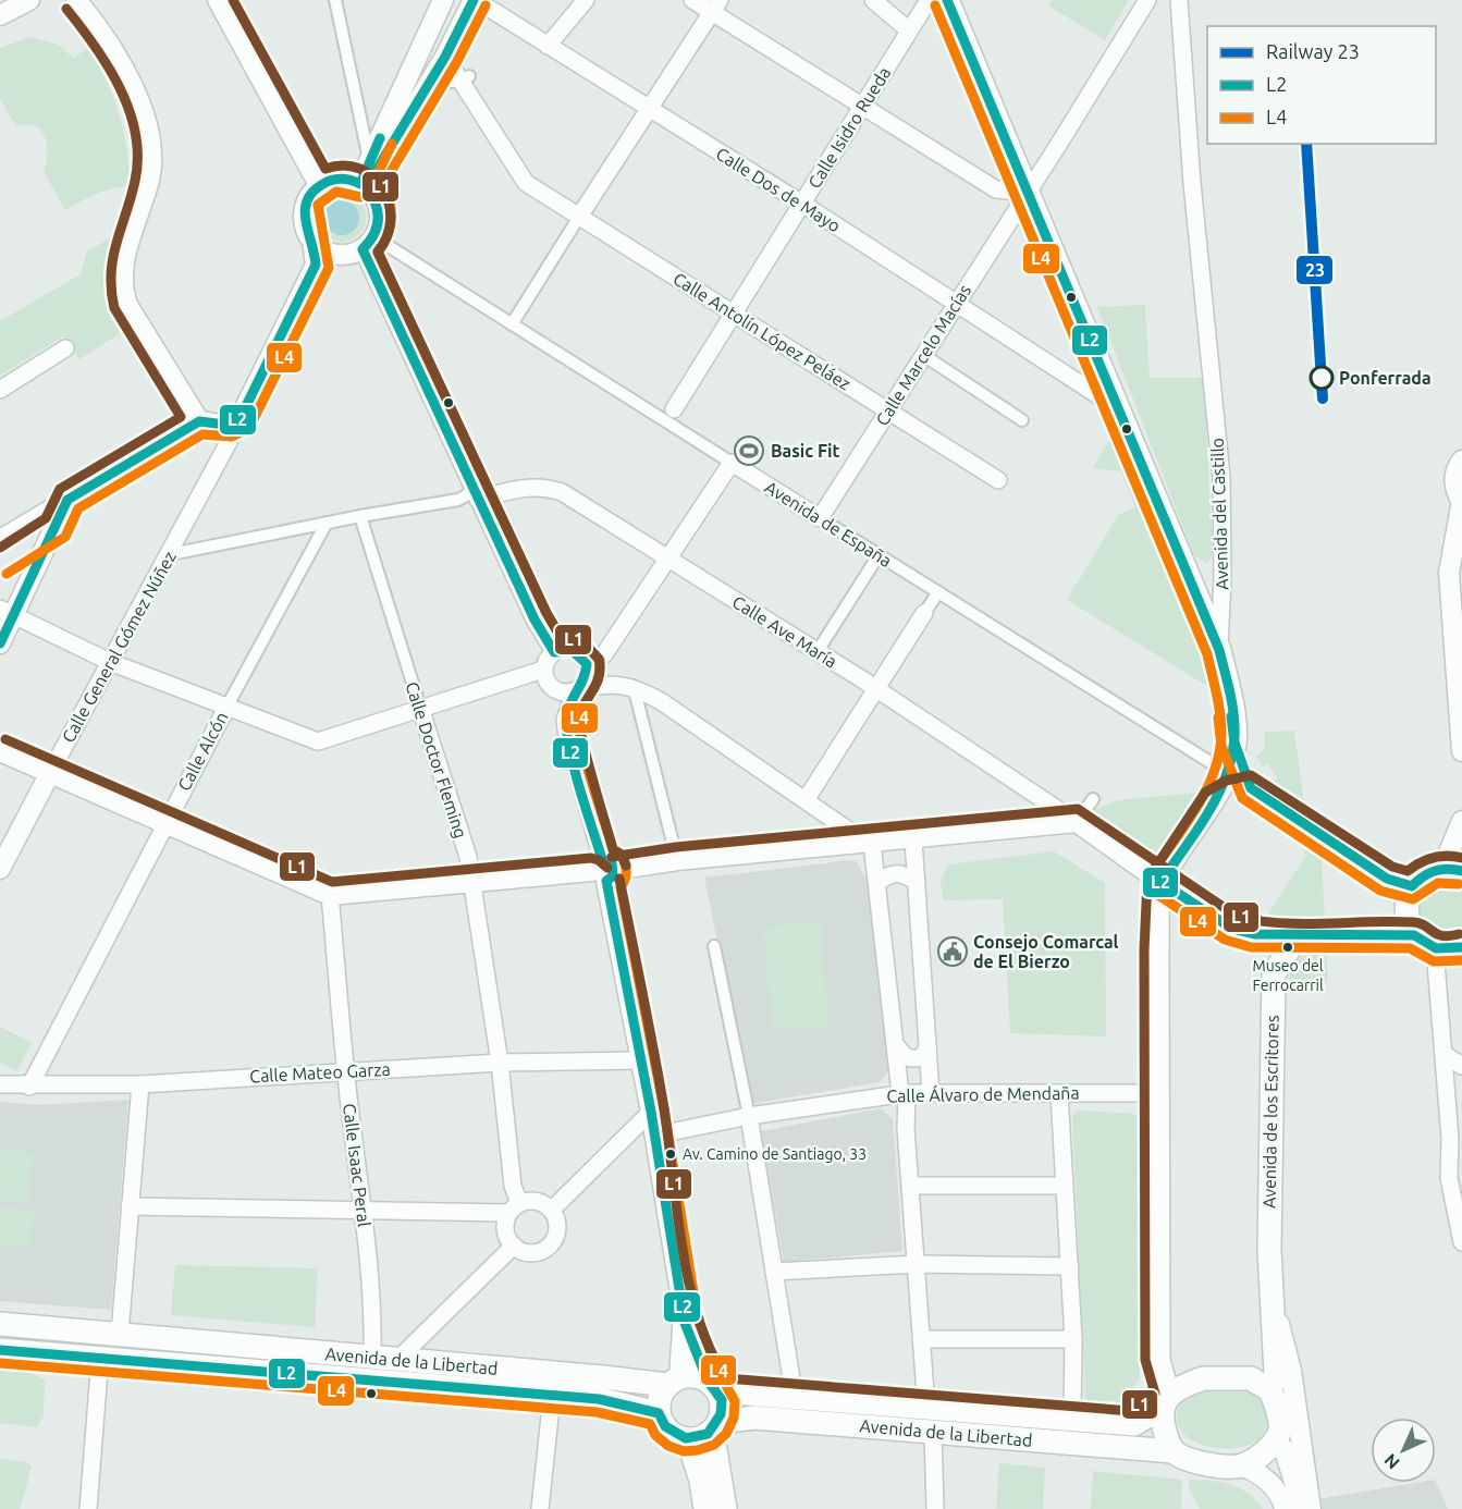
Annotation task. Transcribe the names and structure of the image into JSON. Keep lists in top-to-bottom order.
{
  "streets": {
    "main road": [
      "Avenida del Castillo",
      "Avenida de España",
      "Avenida de los Escritores",
      "Avenida de la Libertad"
    ],
    "street": [
      "Calle Isidro Rueda",
      "Calle Dos de Mayo",
      "Calle Antolín López Peláez",
      "Calle Marcelo Macías",
      "Calle Ave María",
      "Calle General Gómez Núñez",
      "Calle Alcón",
      "Calle Doctor Fleming",
      "Calle Mateo Garza",
      "Calle Álvaro de Mendaña",
      "Calle Isaac Peral"
    ]
  },
  "crossings": [
    ["Calle Isidro Rueda", "Calle Dos de Mayo"],
    ["Calle Isidro Rueda", "Calle Antolín López Peláez"],
    ["Calle Isidro Rueda", "Avenida de España"],
    ["Calle Dos de Mayo", "Calle Marcelo Macías"],
    ["Calle Dos de Mayo", "Avenida del Castillo"],
    ["Calle Antolín López Peláez", "Calle Marcelo Macías"],
    ["Calle Marcelo Macías", "Avenida del Castillo"],
    ["Calle Marcelo Macías", "Avenida de España"],
    ["Avenida del Castillo", "Avenida de España"],
    ["Calle Alcón", "Calle Mateo Garza"],
    ["Calle Doctor Fleming", "Calle Mateo Garza"],
    ["Calle Mateo Garza", "Calle Isaac Peral"],
    ["Avenida de los Escritores", "Avenida de la Libertad"],
    ["Calle Isaac Peral", "Avenida de la Libertad"]
  ],
  "places": {
    "other": ["Ponferrada", "Museo del Ferrocarril", "Av. Camino de Santiago, 33"],
    "sports": ["Basic Fit"],
    "public building": ["Consejo Comarcal de El Bierzo"]
  },
  "lines": [
    "transit line L2",
    "transit line L1",
    "transit line L4",
    "rail line 23"
  ],
  "legend": ["Railway 23", "L2", "L4"],
  "north": "bottom left"
}
